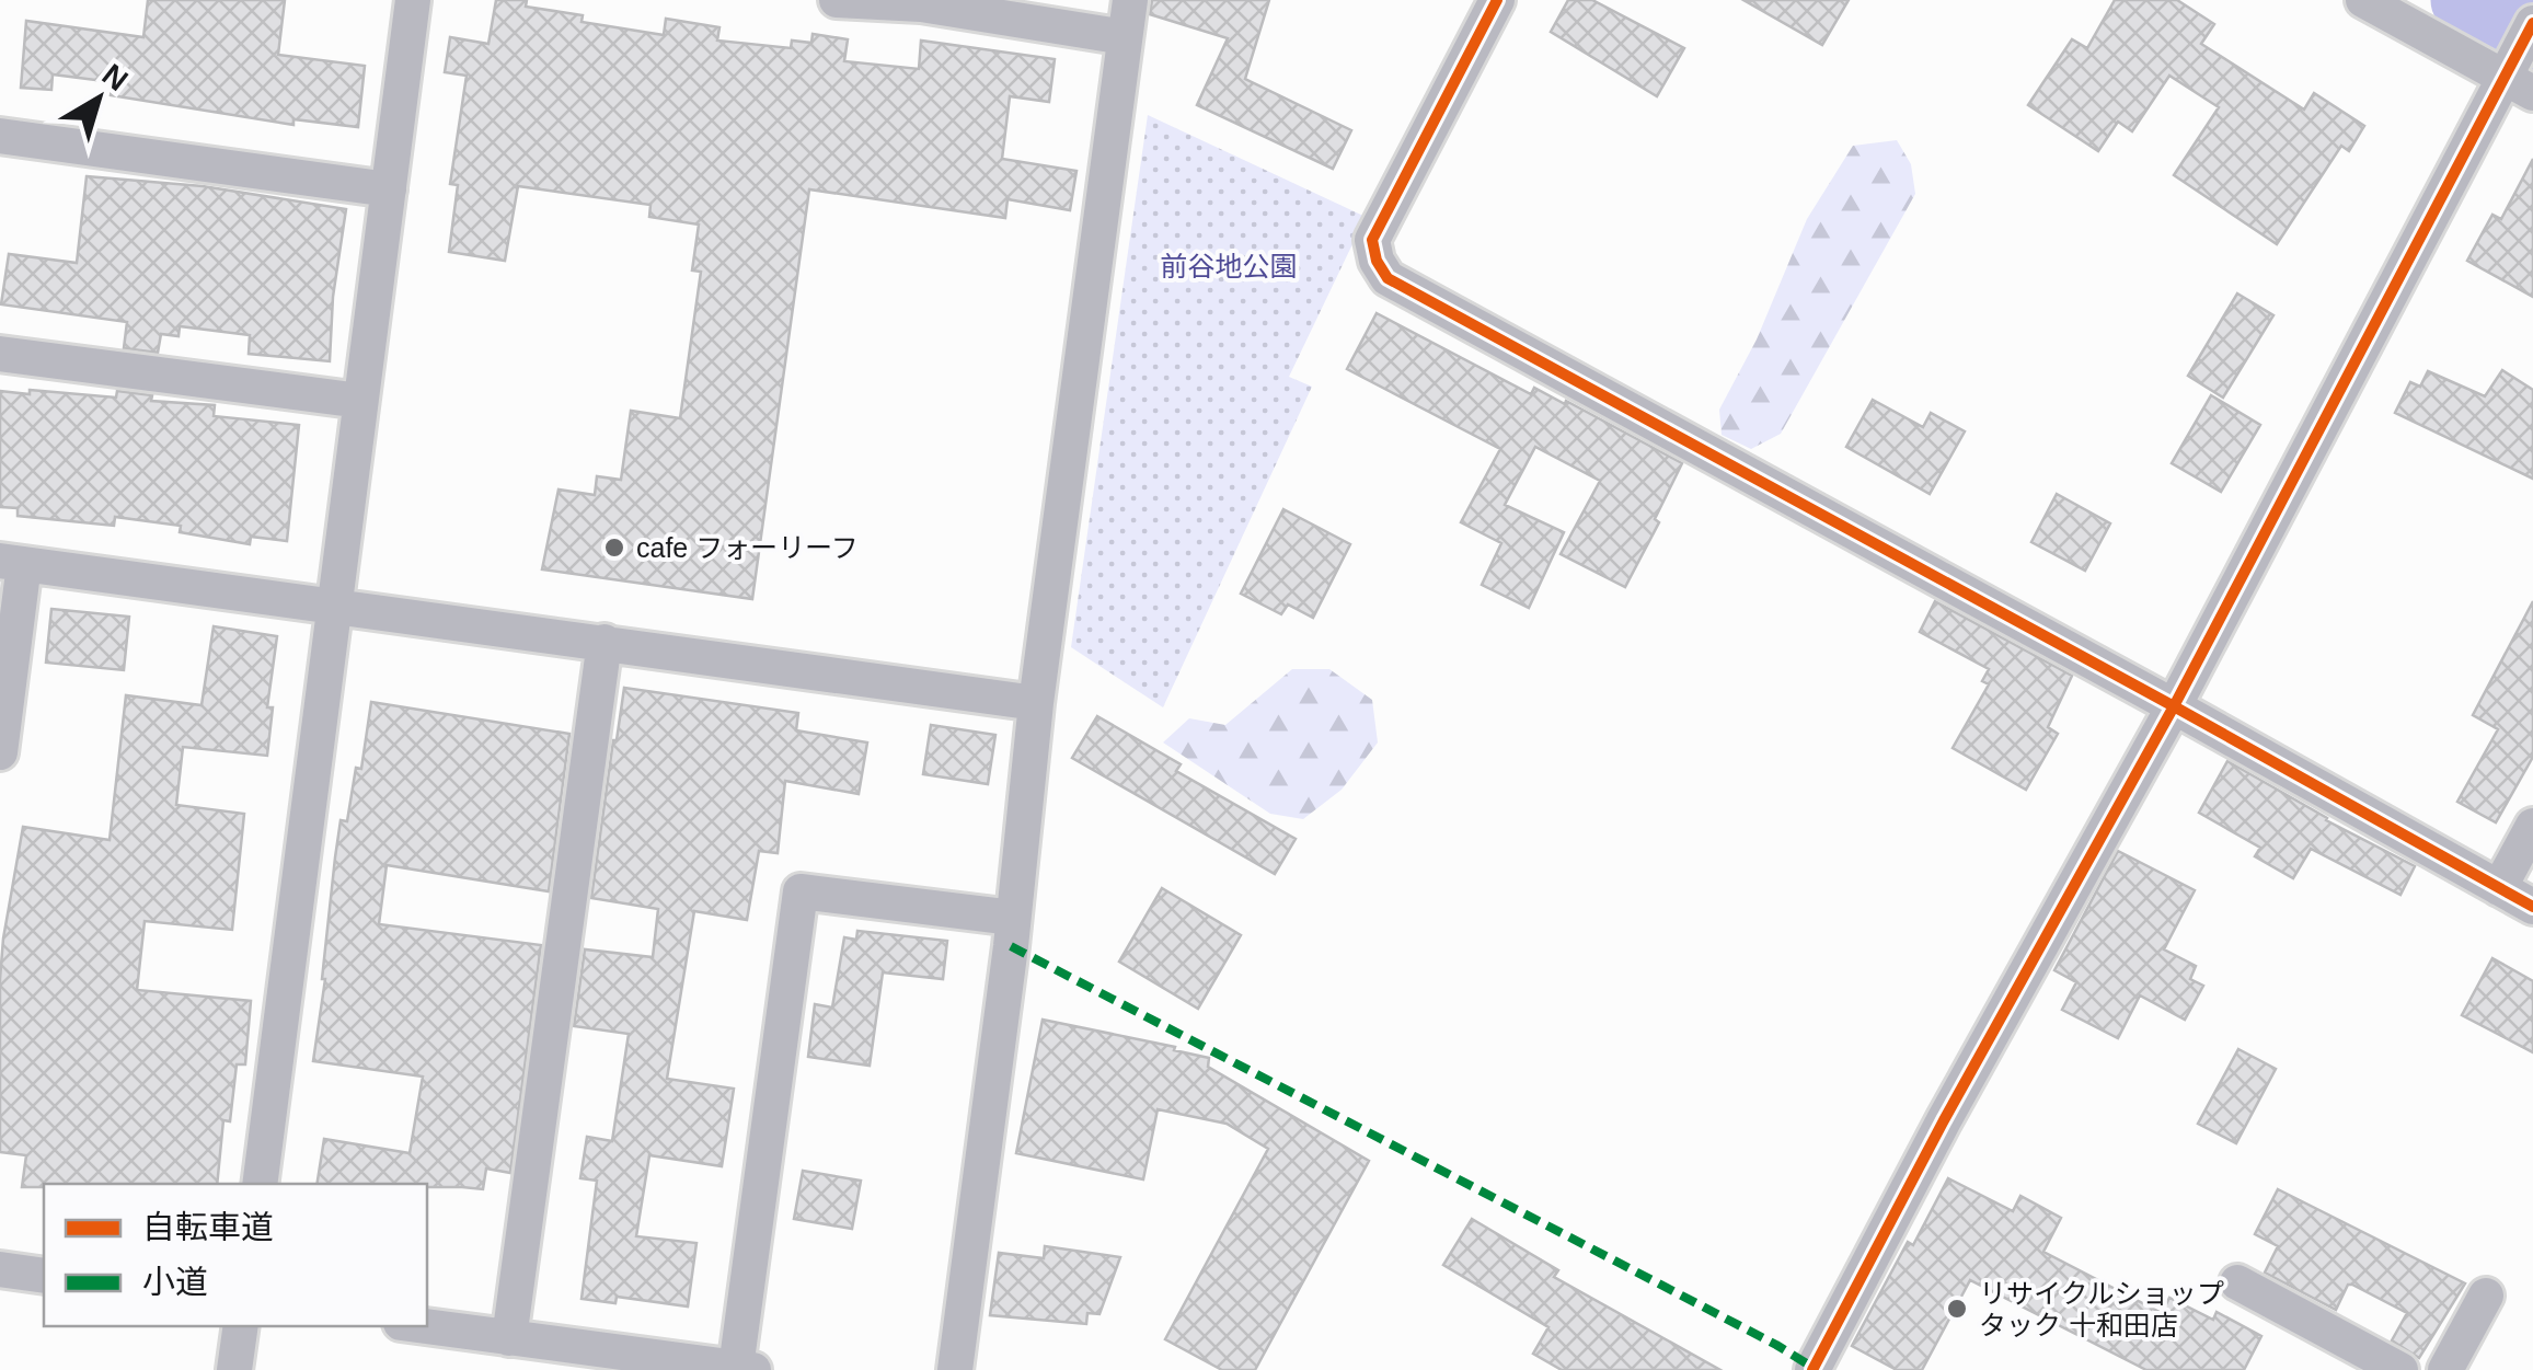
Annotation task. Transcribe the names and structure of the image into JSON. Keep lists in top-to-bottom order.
{
  "parks": ["前谷地公園"],
  "places": ["cafe フォーリーフ", "リサイクルショップ タック 十和田店"],
  "legend": ["自転車道", "小道"],
  "north": "top right"
}
